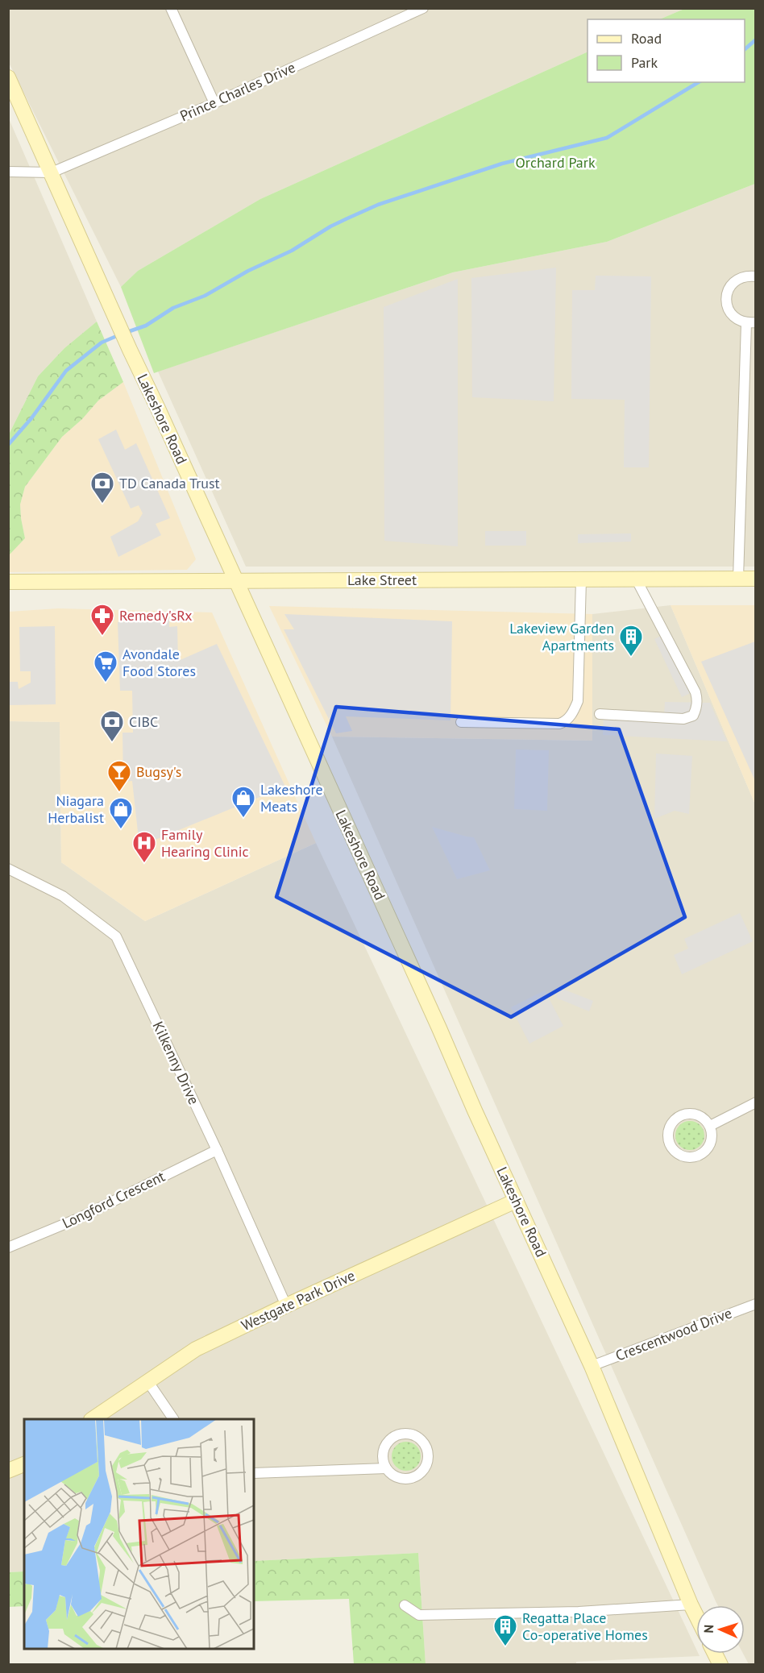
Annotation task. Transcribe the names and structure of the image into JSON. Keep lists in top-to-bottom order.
{
  "streets": {
    "main road": ["Lakeshore Road", "Lake Street", "Westgate Park Drive"],
    "street": [
      "Prince Charles Drive",
      "Kilkenny Drive",
      "Longford Crescent",
      "Crescentwood Drive"
    ]
  },
  "crossings": [
    ["Prince Charles Drive", "Lakeshore Road"],
    ["Lakeshore Road", "Lake Street"],
    ["Lakeshore Road", "Westgate Park Drive"],
    ["Lakeshore Road", "Crescentwood Drive"],
    ["Kilkenny Drive", "Longford Crescent"],
    ["Kilkenny Drive", "Westgate Park Drive"]
  ],
  "parks": ["Orchard Park"],
  "places": {
    "bank": ["TD Canada Trust", "CIBC"],
    "pharmacy": ["Remedy'sRx"],
    "building": ["Lakeview Garden Apartments", "Regatta Place Co-operative Homes"],
    "supermarket": ["Avondale Food Stores"],
    "bar": ["Bugsy's"],
    "shop": ["Lakeshore Meats", "Niagara Herbalist"],
    "hospital": ["Family Hearing Clinic"]
  },
  "legend": ["Road", "Park"],
  "north": "left"
}
